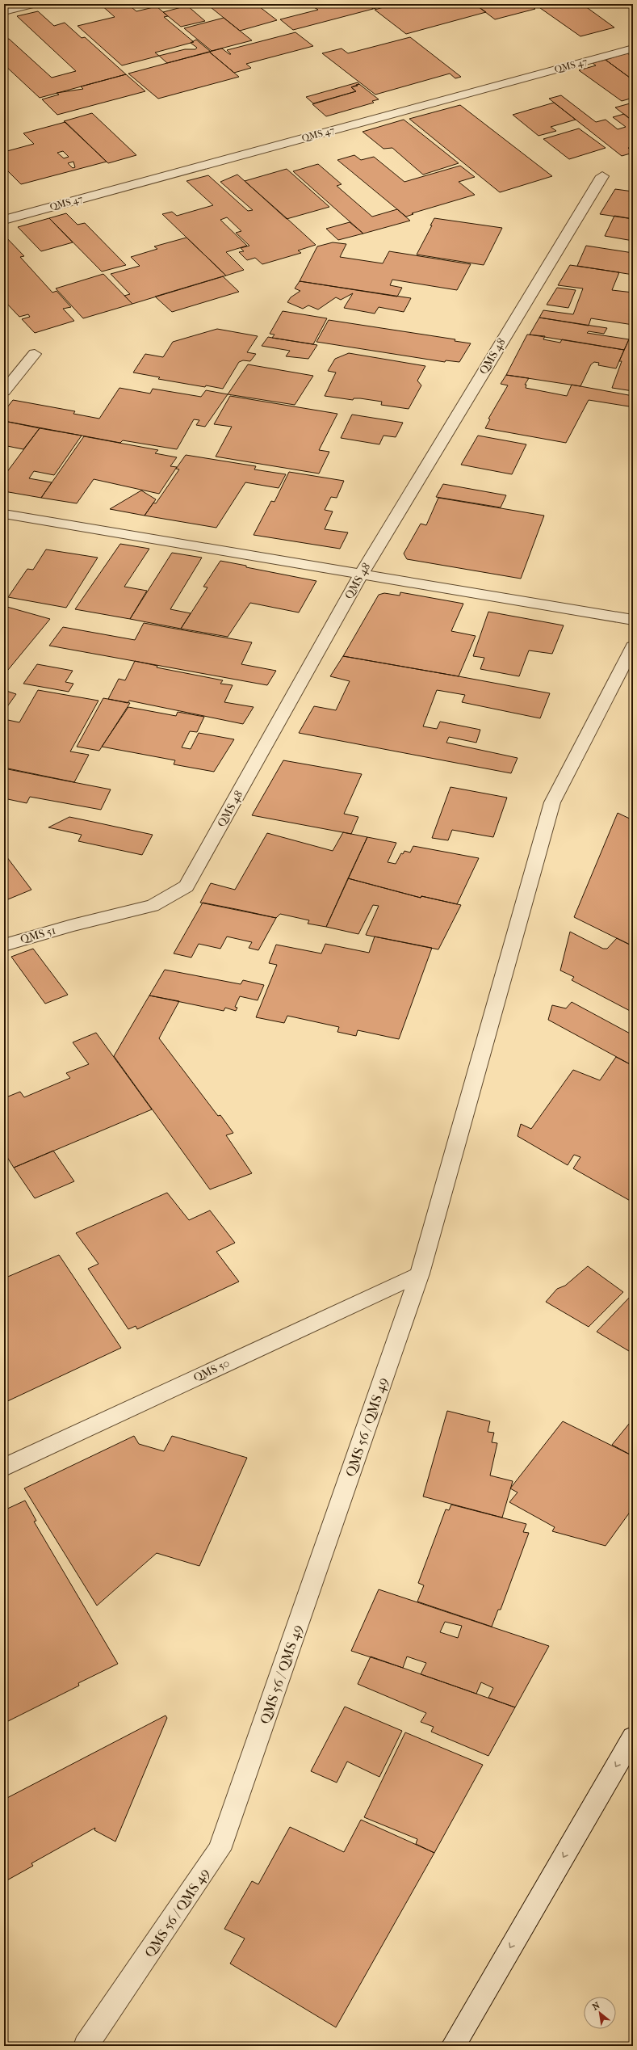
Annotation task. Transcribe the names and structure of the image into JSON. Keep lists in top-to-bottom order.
{
  "streets": {
    "street": [
      "QMS 47",
      "QMS 48",
      "QMS 51",
      "QMS 50",
      "QMS 56 / QMS 49"
    ]
  },
  "crossings": [
    ["QMS 48", "QMS 51"],
    ["QMS 50", "QMS 56 / QMS 49"]
  ],
  "north": "top left"
}
